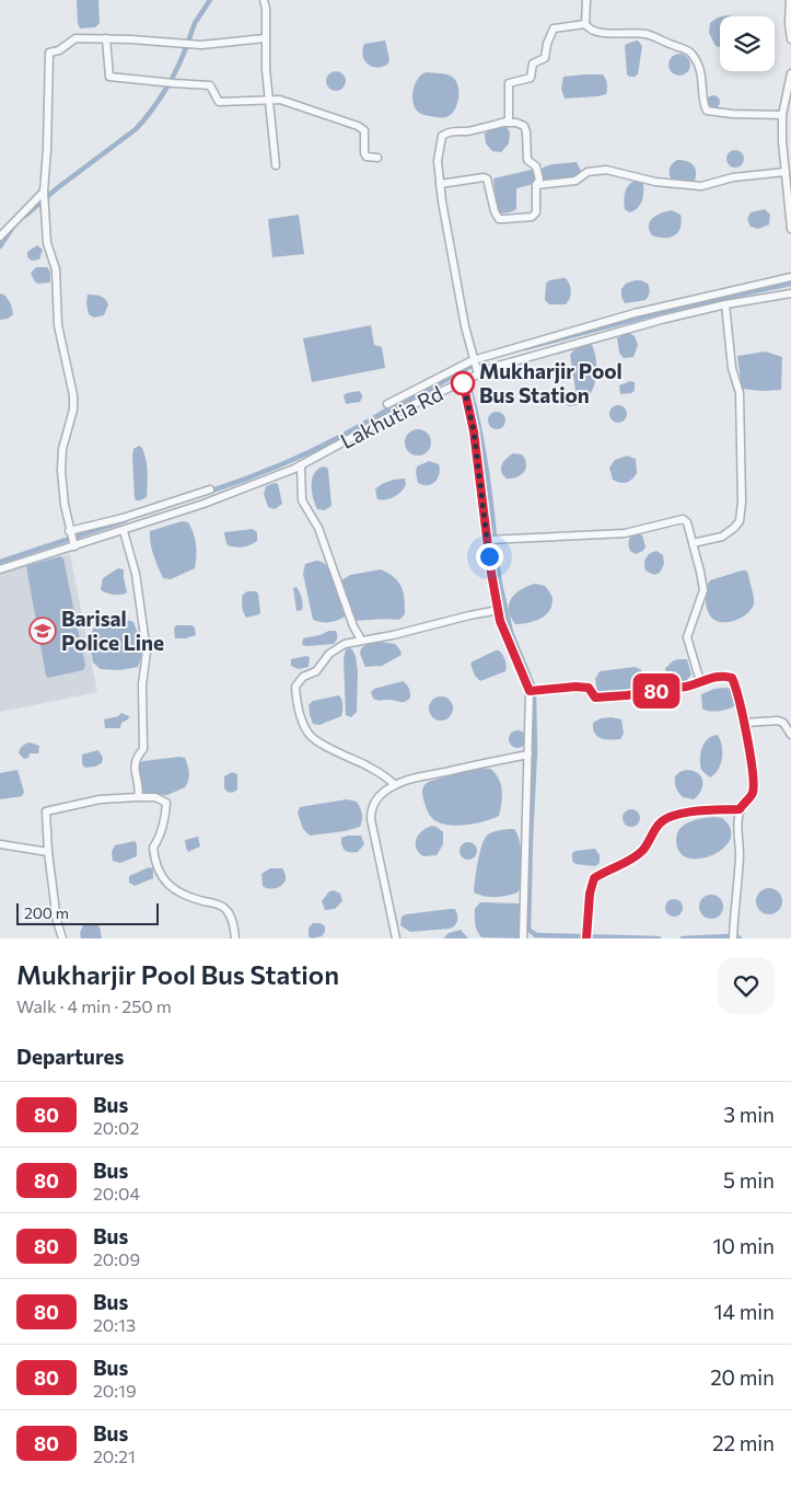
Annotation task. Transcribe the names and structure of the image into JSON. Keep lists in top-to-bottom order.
{
  "streets": {
    "street": ["Lakhutia Rd"]
  },
  "places": {
    "other": ["Mukharjir Pool Bus Station"],
    "school or university": ["Barisal Police Line"]
  },
  "lines": ["bus line 80"],
  "scale_bar": "200 m",
  "page": {
    "on_map": "80",
    "scale": "200 m",
    "heading": [
      ["Mukharjir Pool Bus Station", "Walk · 4 min · 250 m"],
      "Departures"
    ],
    "list": [
      {
        "mark": "80",
        "name": "Bus",
        "note": "20:02",
        "value": "3 min"
      },
      {
        "mark": "80",
        "name": "Bus",
        "note": "20:04",
        "value": "5 min"
      },
      {
        "mark": "80",
        "name": "Bus",
        "note": "20:09",
        "value": "10 min"
      },
      {
        "mark": "80",
        "name": "Bus",
        "note": "20:13",
        "value": "14 min"
      },
      {
        "mark": "80",
        "name": "Bus",
        "note": "20:19",
        "value": "20 min"
      },
      {
        "mark": "80",
        "name": "Bus",
        "note": "20:21",
        "value": "22 min"
      }
    ]
  }
}
